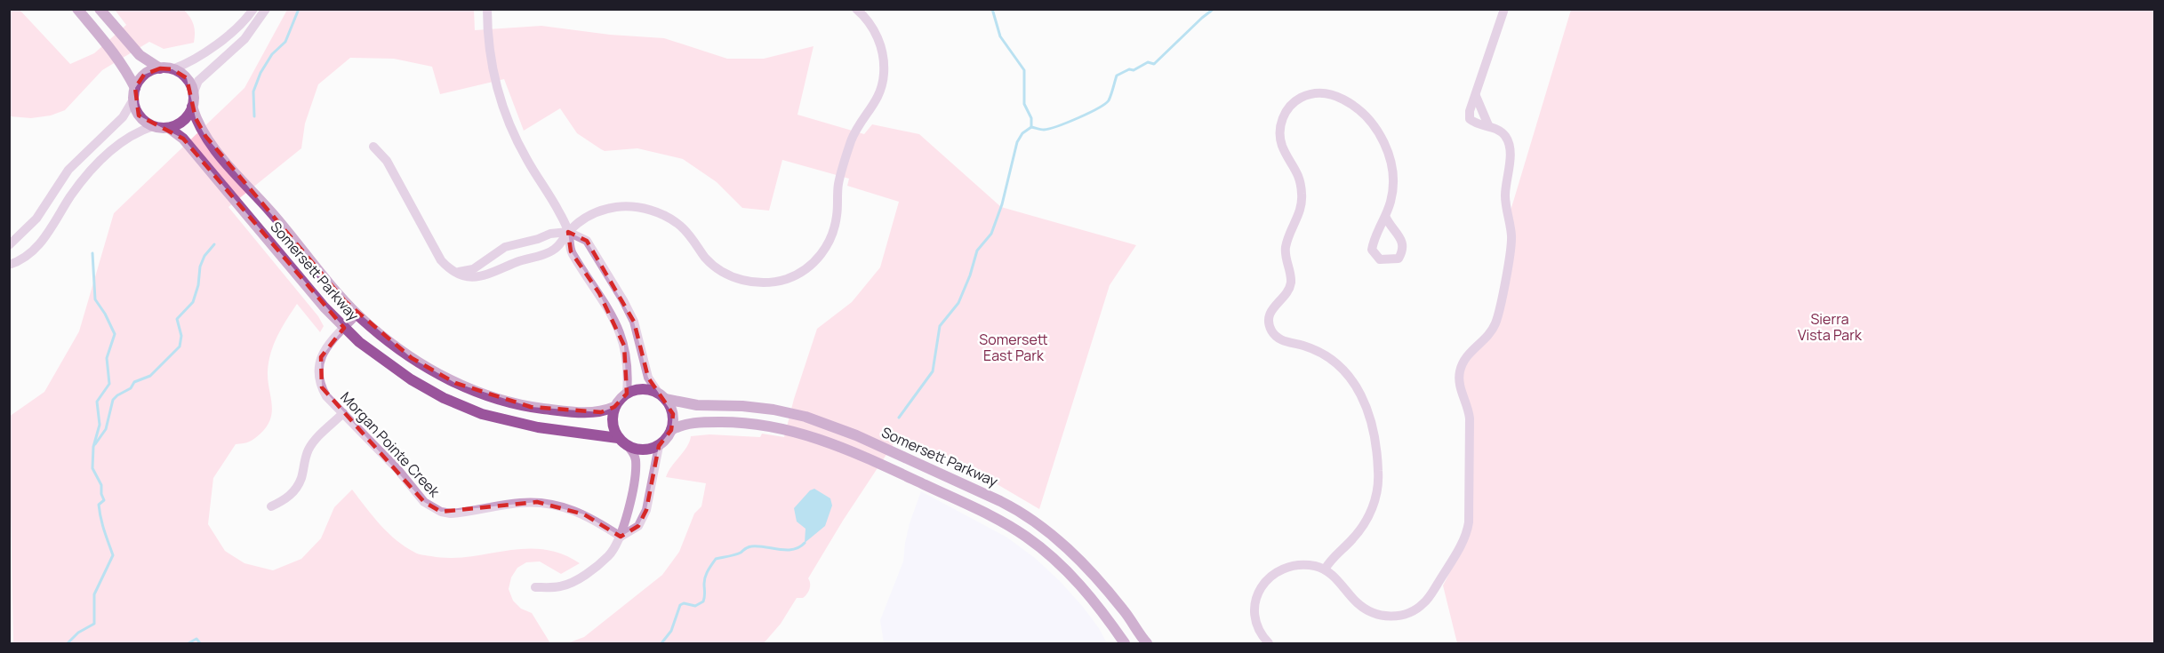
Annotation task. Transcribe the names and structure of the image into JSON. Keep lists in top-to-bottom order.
{
  "streets": {
    "main road": ["Somersett Parkway"],
    "street": ["Morgan Pointe Creek"]
  },
  "crossings": [
    ["Somersett Parkway", "Morgan Pointe Creek"]
  ],
  "parks": ["Sierra Vista Park", "Somersett East Park"]
}
